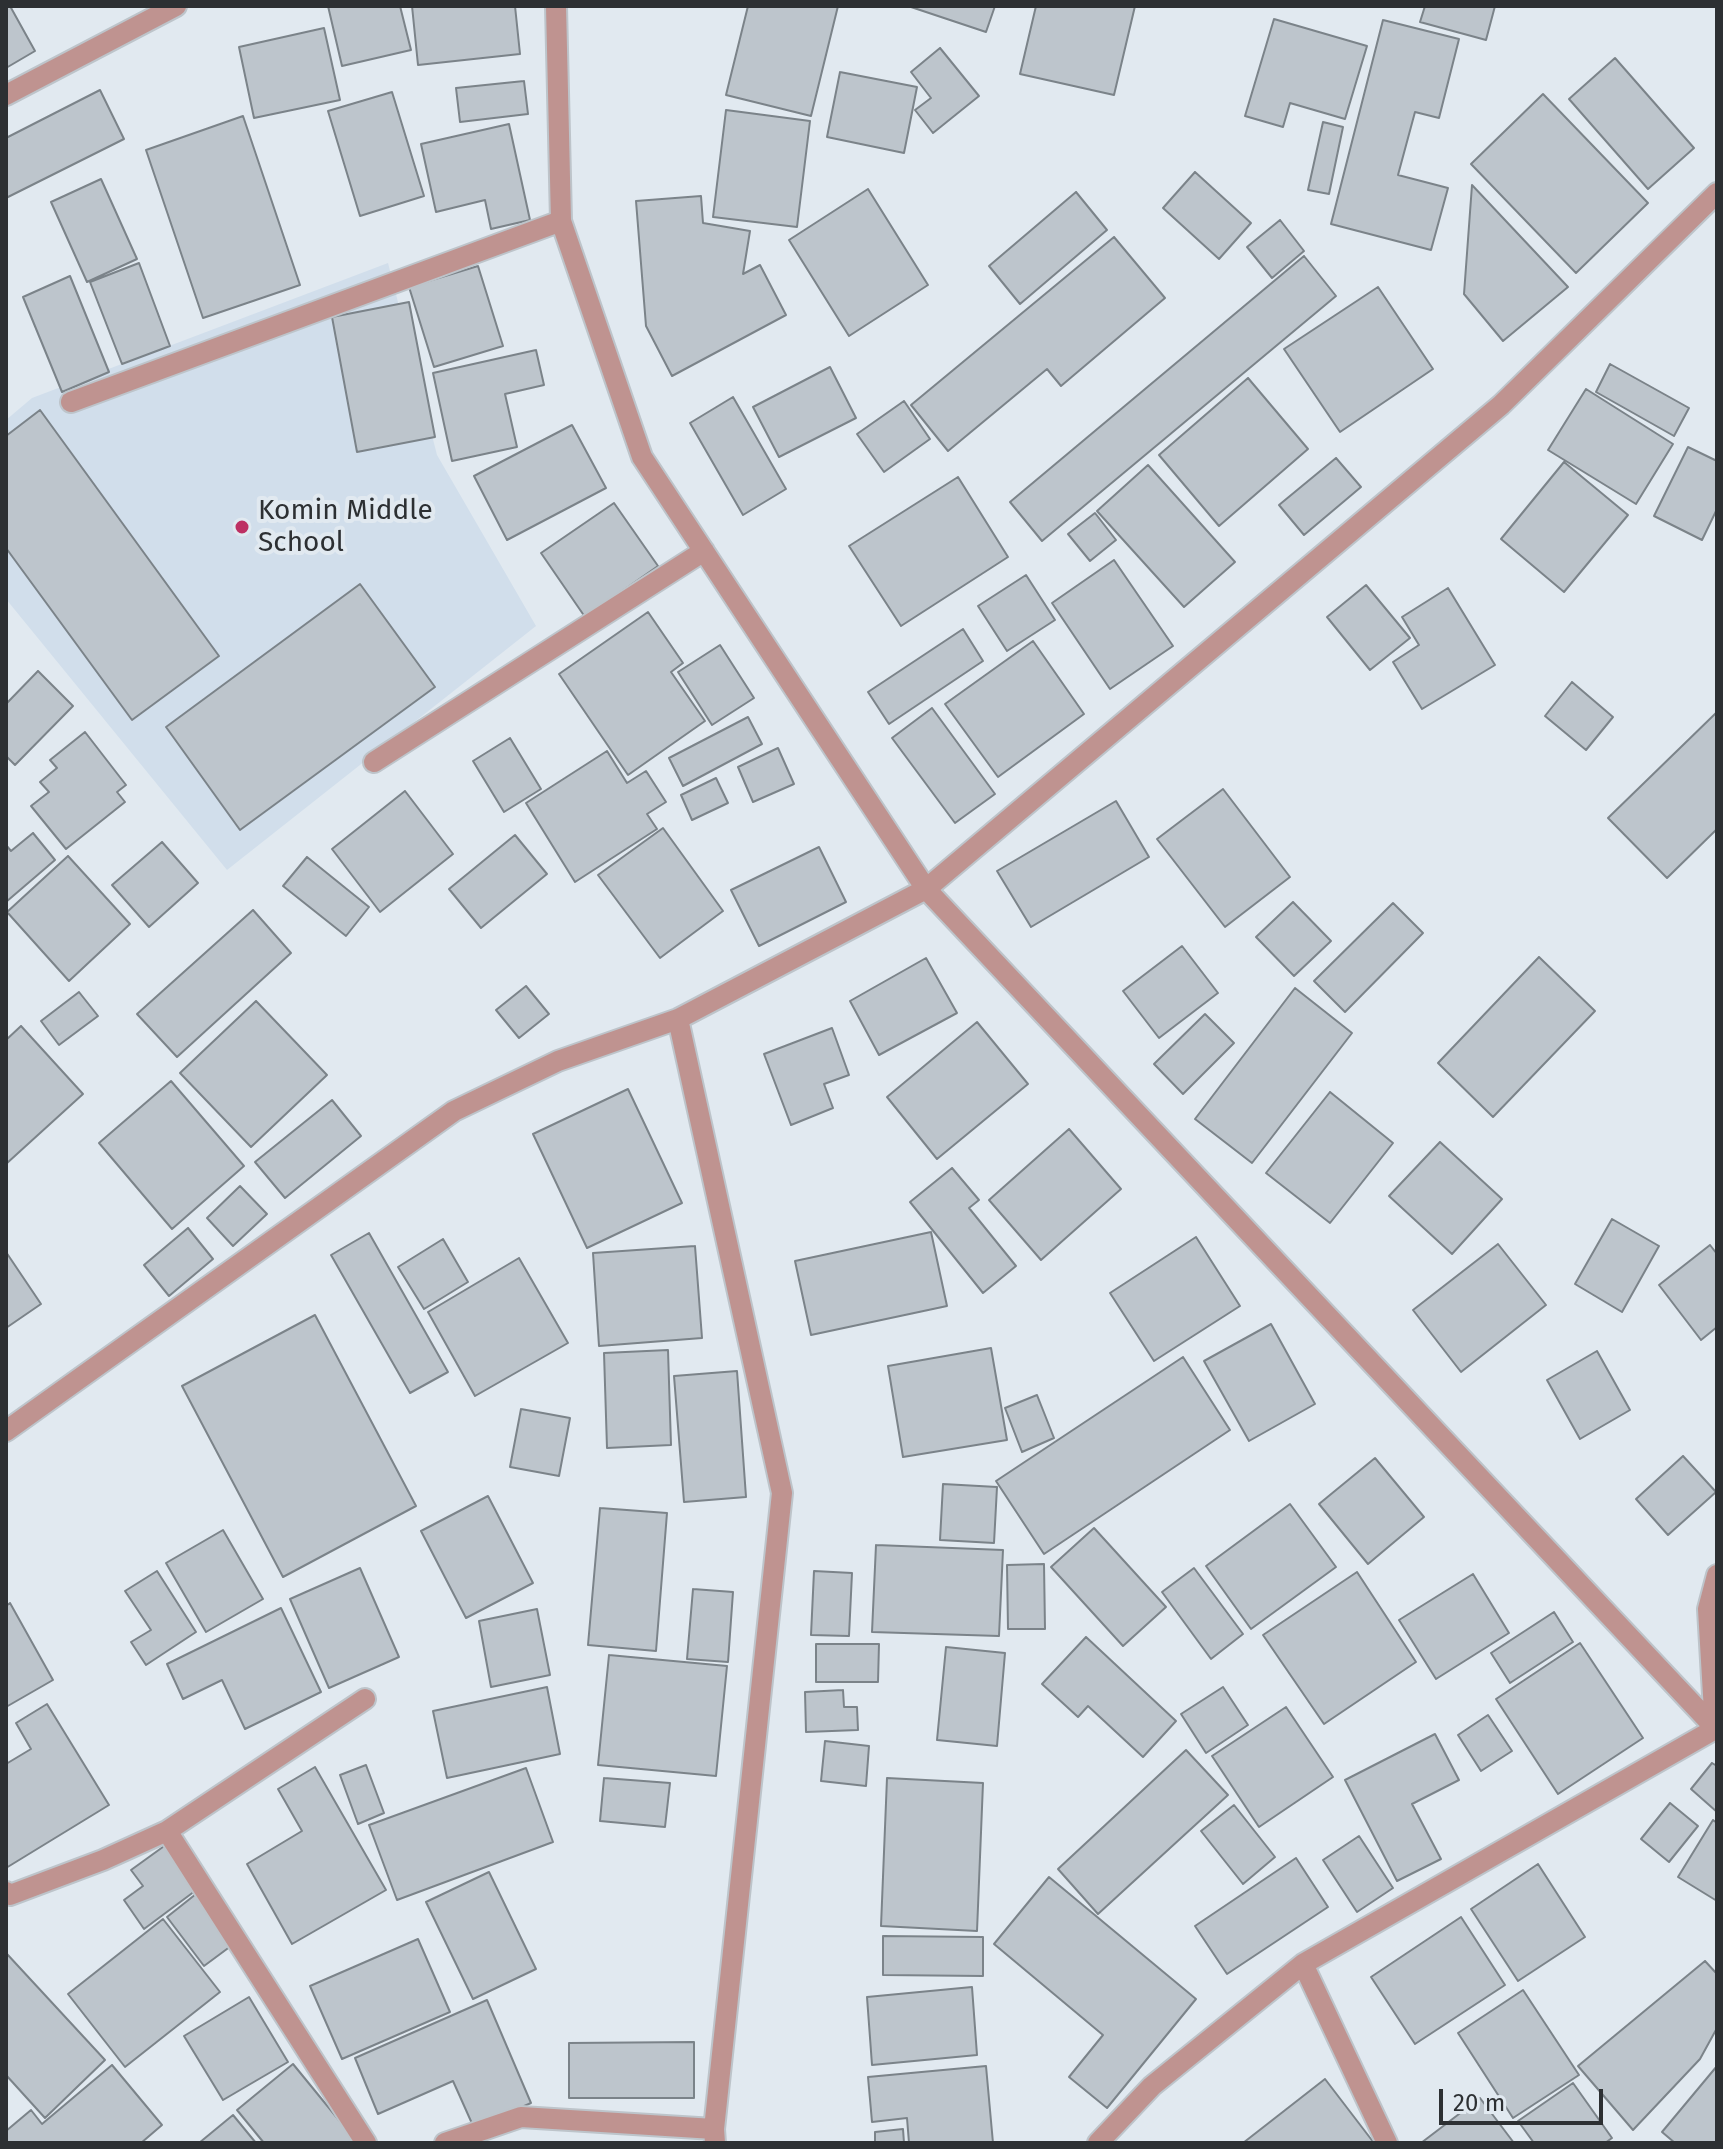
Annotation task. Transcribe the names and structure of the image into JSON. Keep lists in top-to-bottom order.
{
  "places": ["Komin Middle School"],
  "scale_bar": "20 m"
}
